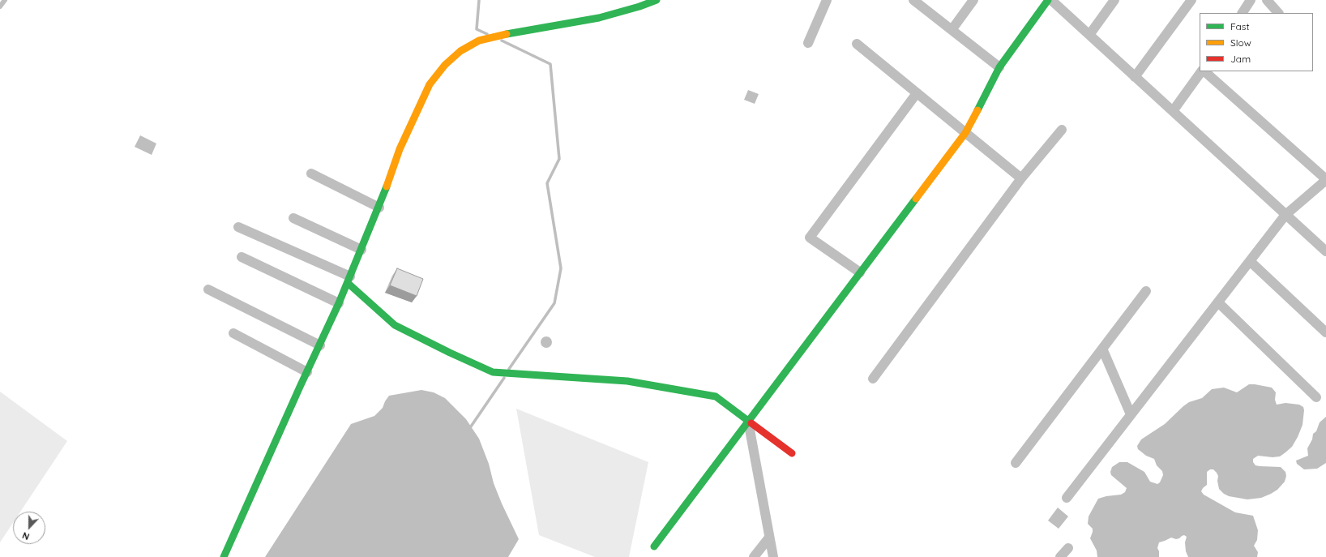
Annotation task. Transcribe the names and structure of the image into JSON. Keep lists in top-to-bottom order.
{
  "legend": ["Fast", "Slow", "Jam"],
  "north": "bottom"
}
